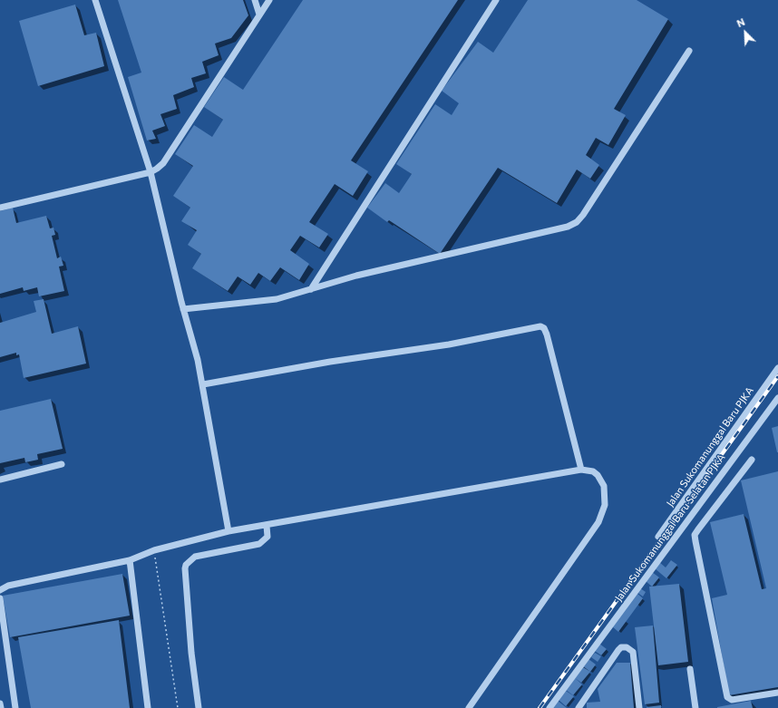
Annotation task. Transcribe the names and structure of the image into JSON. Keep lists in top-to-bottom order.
{
  "streets": {
    "street": ["Jalan Sukomanunggal Baru PJKA", "Jalan Sukomanunggal Baru Selatan PJKA"]
  },
  "north": "top left"
}
